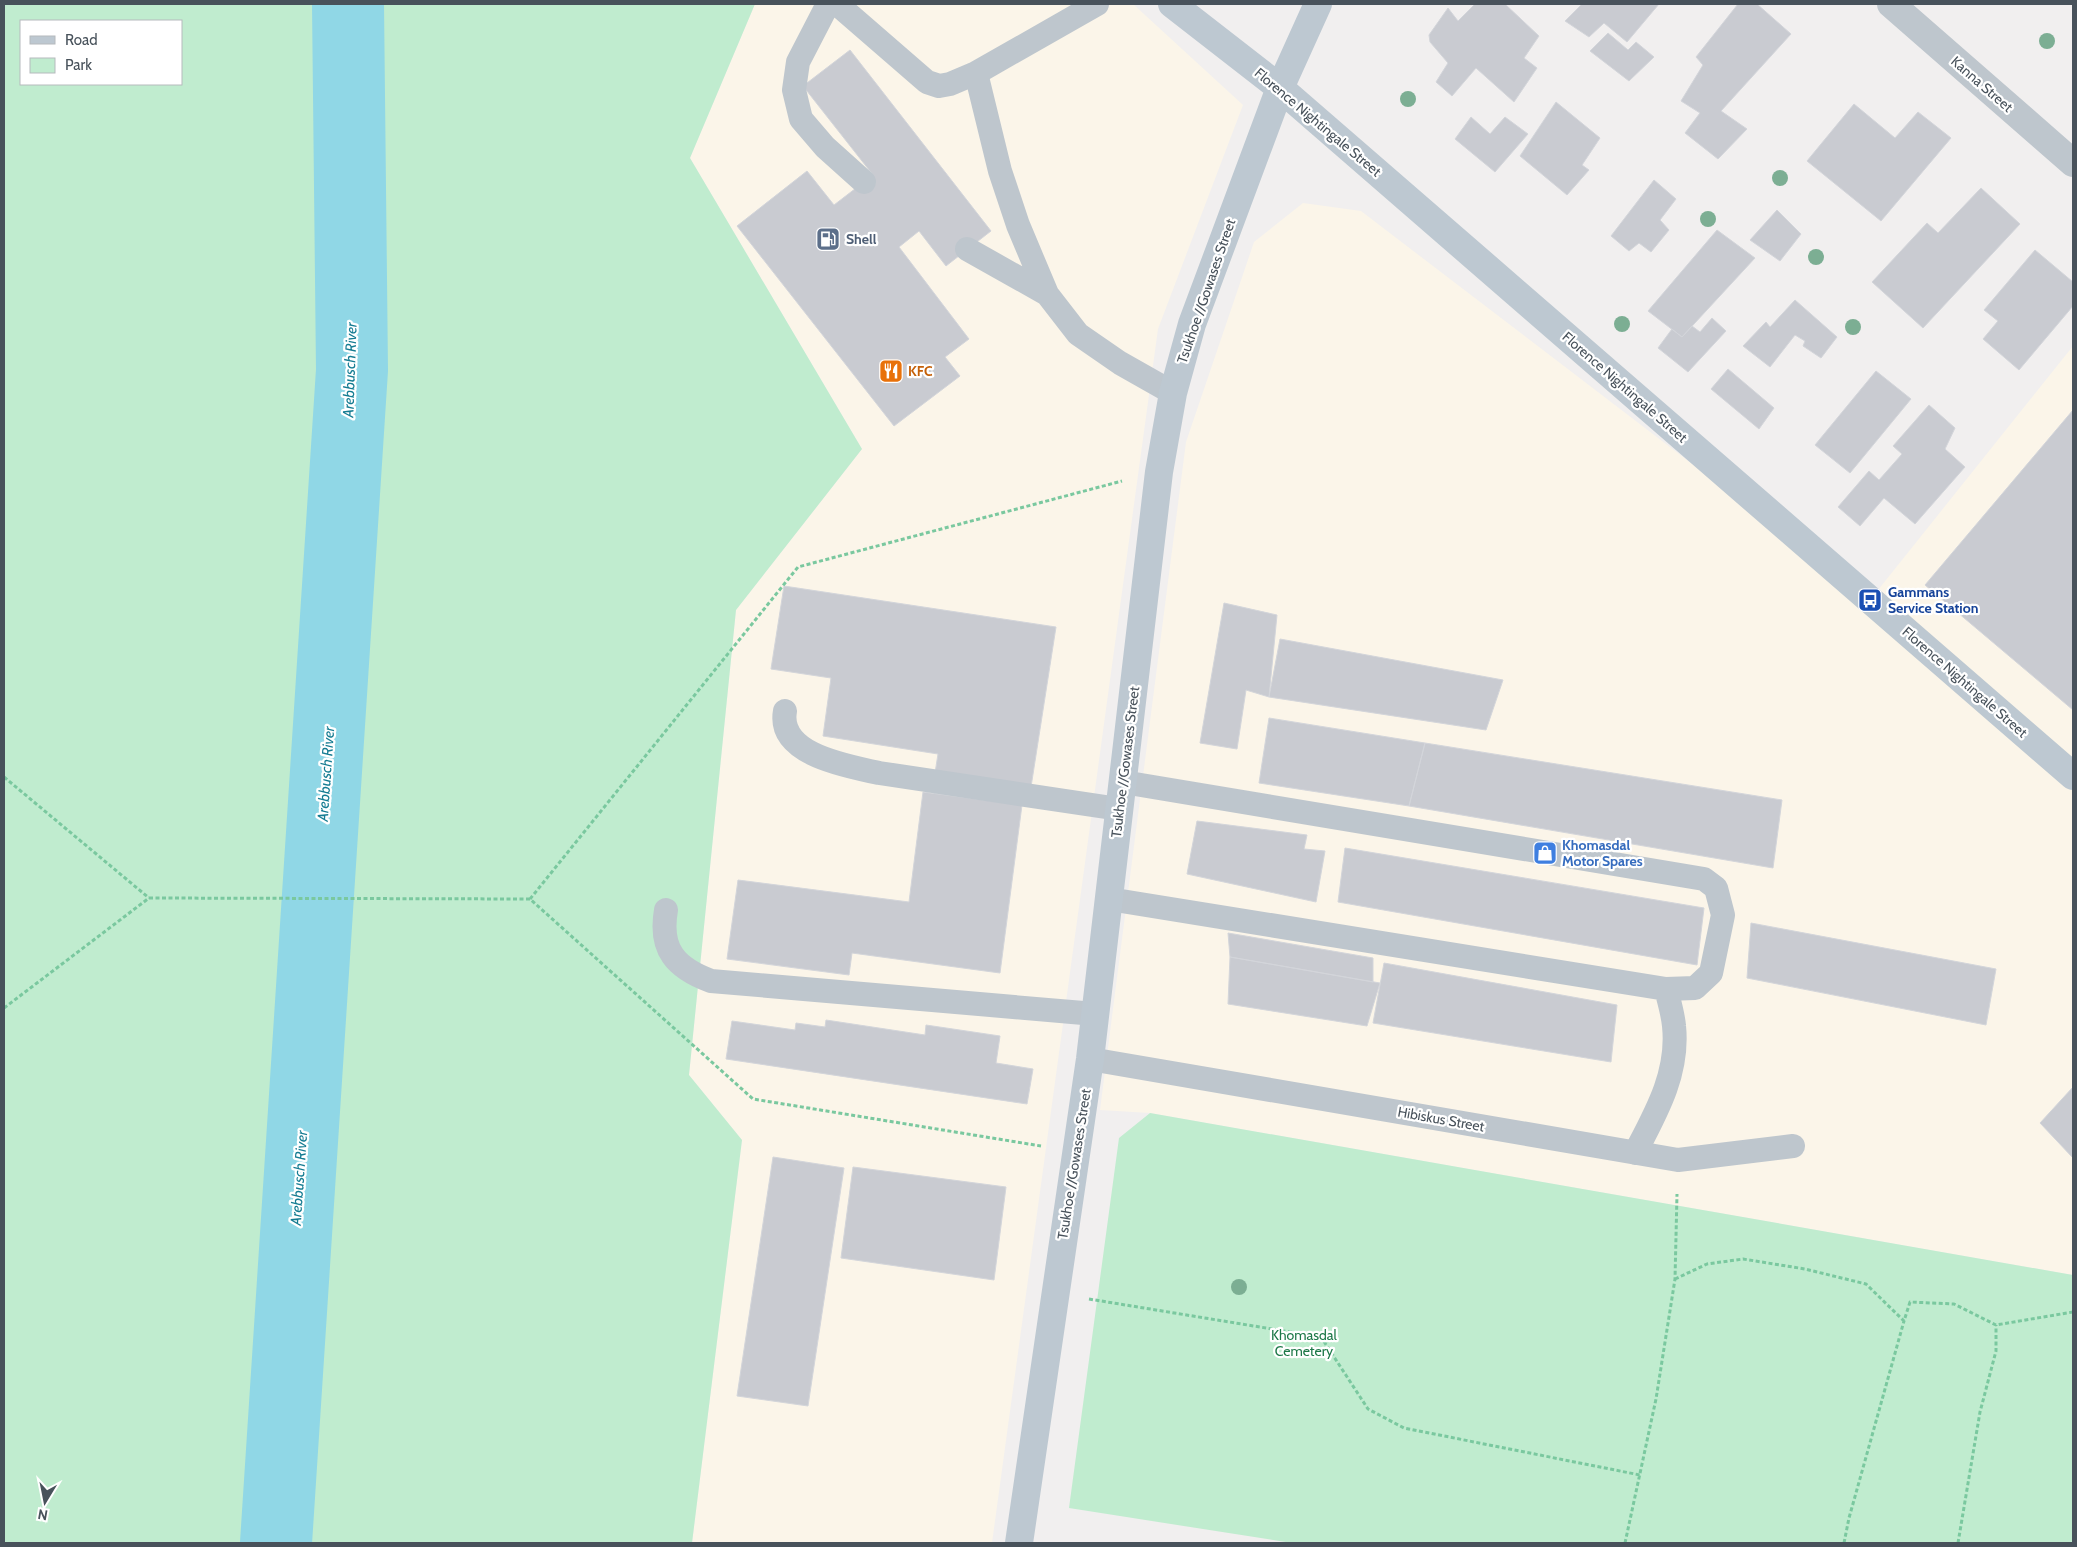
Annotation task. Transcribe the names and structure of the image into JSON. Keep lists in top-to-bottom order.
{
  "streets": {
    "street": ["Kanna Street", "Florence Nightingale Street", "Tsukhoe //Gowases Street"],
    "lane": ["Hibiskus Street"]
  },
  "crossings": [
    ["Florence Nightingale Street", "Tsukhoe //Gowases Street"],
    ["Tsukhoe //Gowases Street", "Hibiskus Street"]
  ],
  "water": ["Arebbusch River"],
  "parks": ["Khomasdal Cemetery"],
  "places": {
    "fuel station": ["Shell"],
    "restaurant": ["KFC"],
    "bus stop": ["Gammans Service Station"],
    "shop": ["Khomasdal Motor Spares"]
  },
  "legend": ["Road", "Park"],
  "north": "bottom"
}
